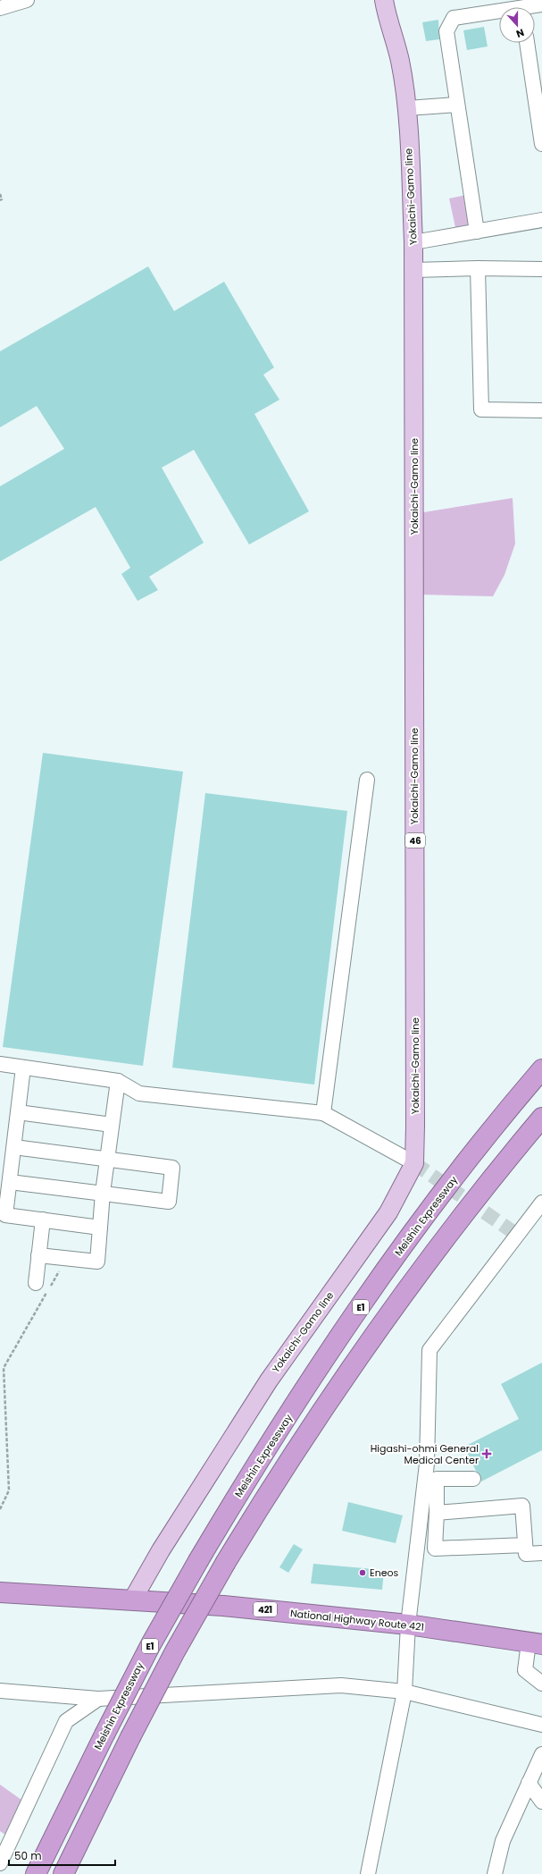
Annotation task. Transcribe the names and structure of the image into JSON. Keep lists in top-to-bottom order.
{
  "streets": {
    "highway": [
      "Meishin Expressway",
      "E1",
      "421",
      "National Highway Route 421"
    ],
    "main road": ["Yokaichi-Gamo line", "46"]
  },
  "crossings": [
    ["Yokaichi-Gamo line", "National Highway Route 421"]
  ],
  "places": {
    "health": ["Higashi-ohmi General Medical Center"],
    "other": ["Eneos"]
  },
  "scale_bar": "50 m",
  "north": "bottom"
}
